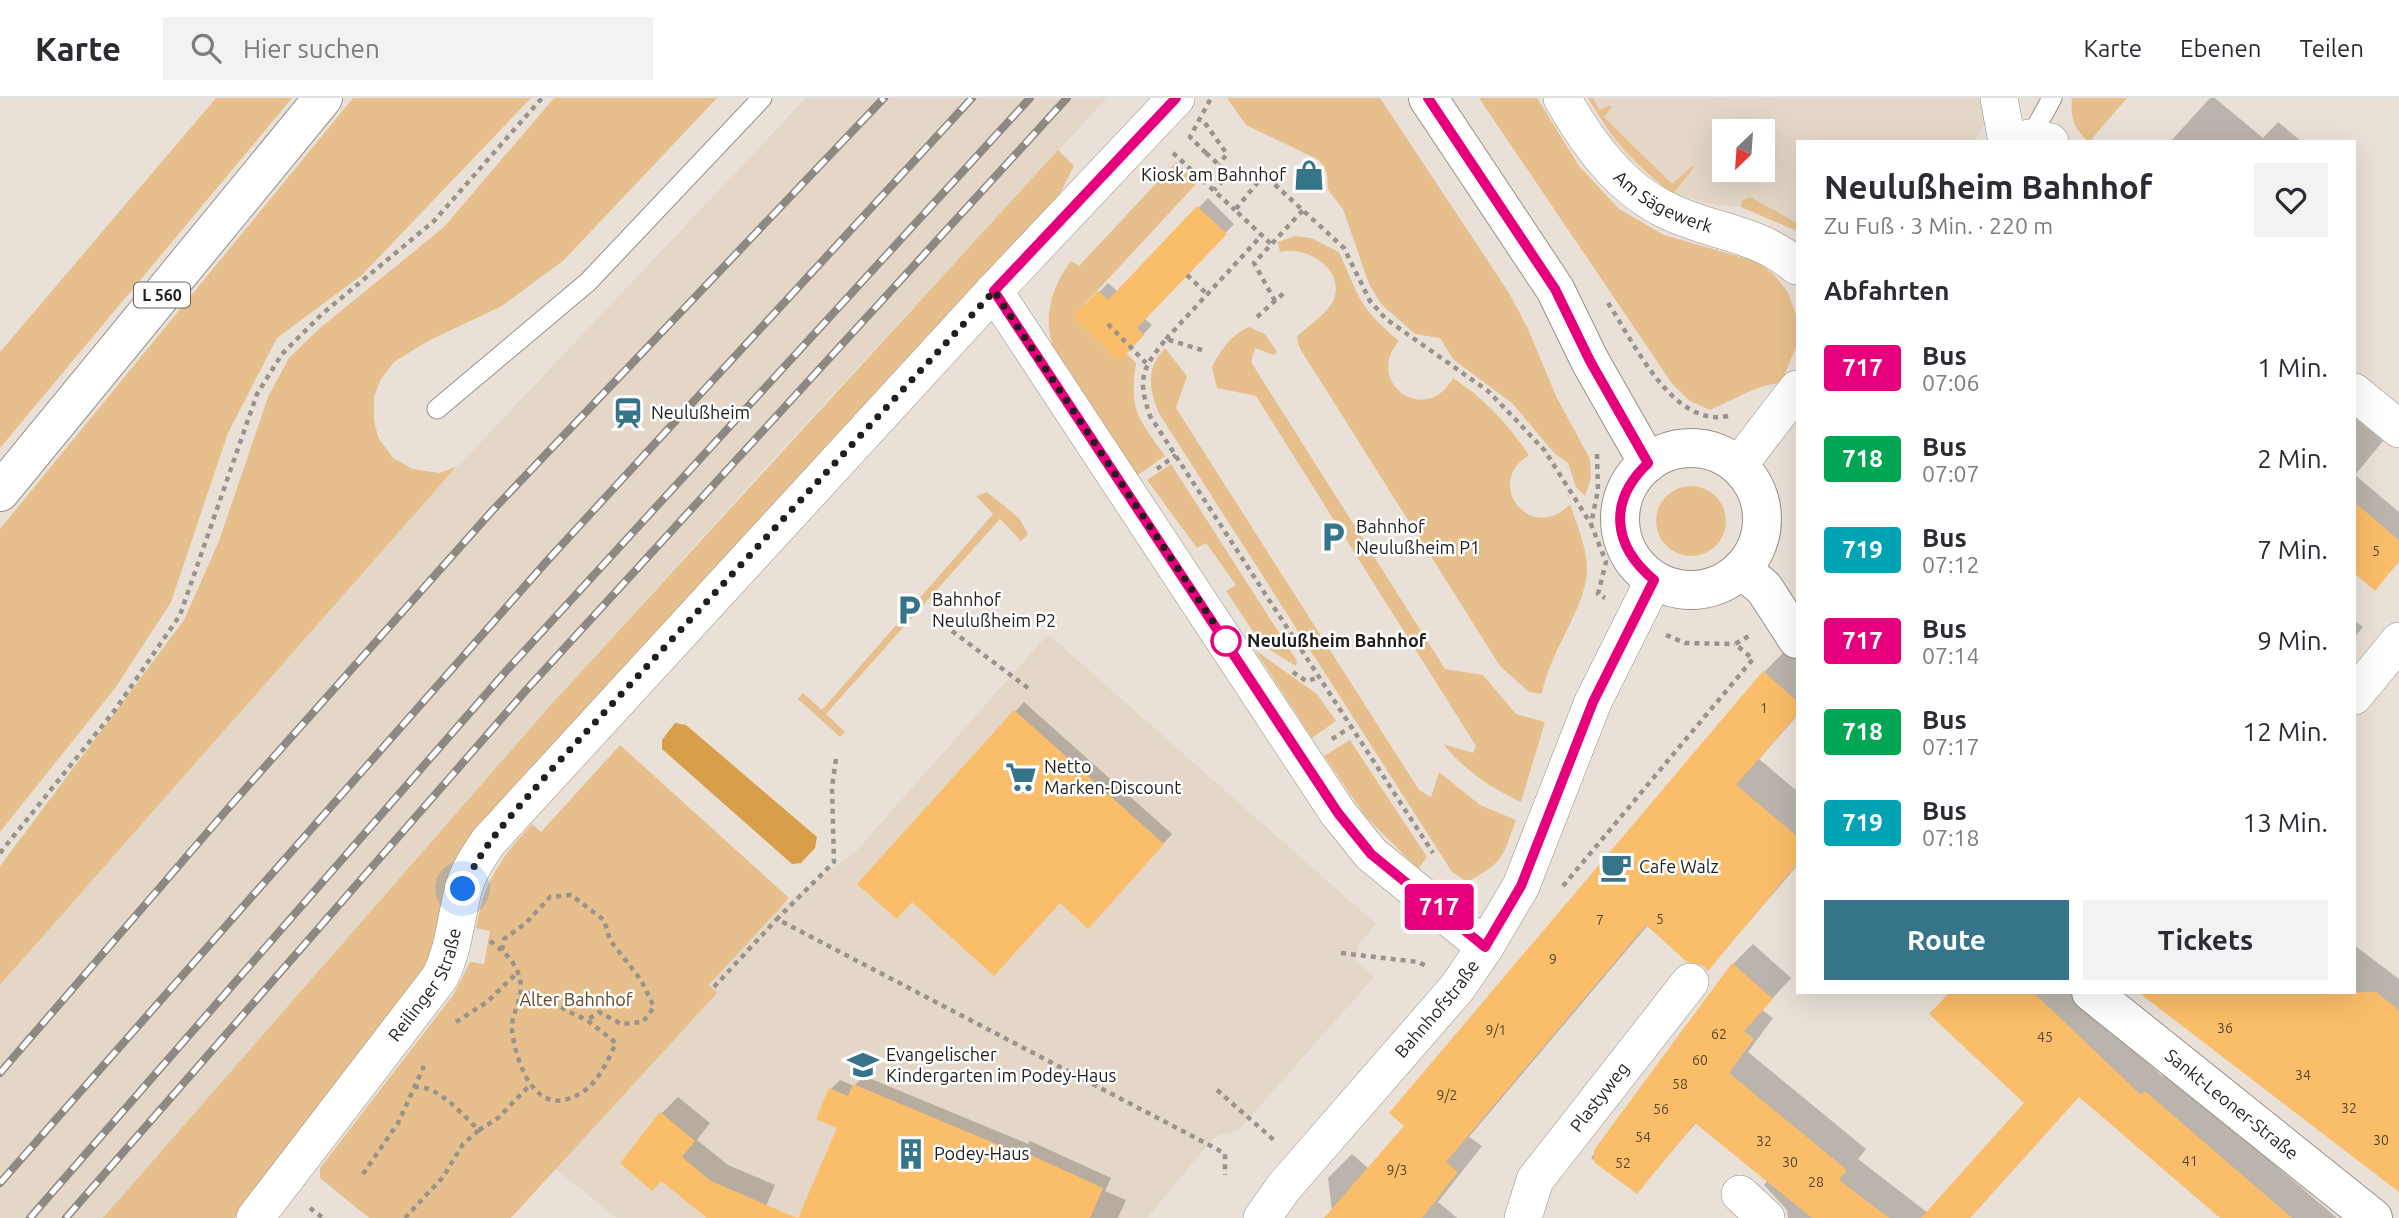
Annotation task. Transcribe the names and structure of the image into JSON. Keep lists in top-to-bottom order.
{
  "streets": {
    "street": [
      "Am Sägewerk",
      "L 560",
      "Reilinger Straße",
      "Bahnhofstraße",
      "Plastyweg",
      "Sankt-Leoner-Straße"
    ]
  },
  "parks": ["Alter Bahnhof"],
  "places": {
    "shop": ["Kiosk am Bahnhof"],
    "station": ["Neulußheim"],
    "parking": ["Bahnhof Neulußheim P1", "Bahnhof Neulußheim P2"],
    "other": ["Neulußheim Bahnhof"],
    "supermarket": ["Netto Marken-Discount"],
    "cafe": ["Cafe Walz"],
    "school or university": ["Evangelischer Kindergarten im Podey-Haus"],
    "building": ["Podey-Haus"]
  },
  "lines": ["bus line 717"],
  "house_numbers": [
    "5",
    "1",
    "5",
    "7",
    "9",
    "36",
    "9/1",
    "62",
    "45",
    "60",
    "34",
    "58",
    "9/2",
    "32",
    "56",
    "54",
    "30",
    "32",
    "41",
    "30",
    "52",
    "9/3",
    "28"
  ],
  "north": "bottom left",
  "page": {
    "header": "Karte",
    "search": "Hier suchen",
    "nav": ["Karte", "Ebenen", "Teilen"],
    "on_map": "717",
    "heading": [
      ["Neulußheim Bahnhof", "Zu Fuß · 3 Min. · 220 m"],
      "Abfahrten"
    ],
    "list": [
      {
        "mark": "717",
        "name": "Bus",
        "note": "07:06",
        "value": "1 Min."
      },
      {
        "mark": "718",
        "name": "Bus",
        "note": "07:07",
        "value": "2 Min."
      },
      {
        "mark": "719",
        "name": "Bus",
        "note": "07:12",
        "value": "7 Min."
      },
      {
        "mark": "717",
        "name": "Bus",
        "note": "07:14",
        "value": "9 Min."
      },
      {
        "mark": "718",
        "name": "Bus",
        "note": "07:17",
        "value": "12 Min."
      },
      {
        "mark": "719",
        "name": "Bus",
        "note": "07:18",
        "value": "13 Min."
      }
    ],
    "buttons": ["Route", "Tickets"]
  }
}
